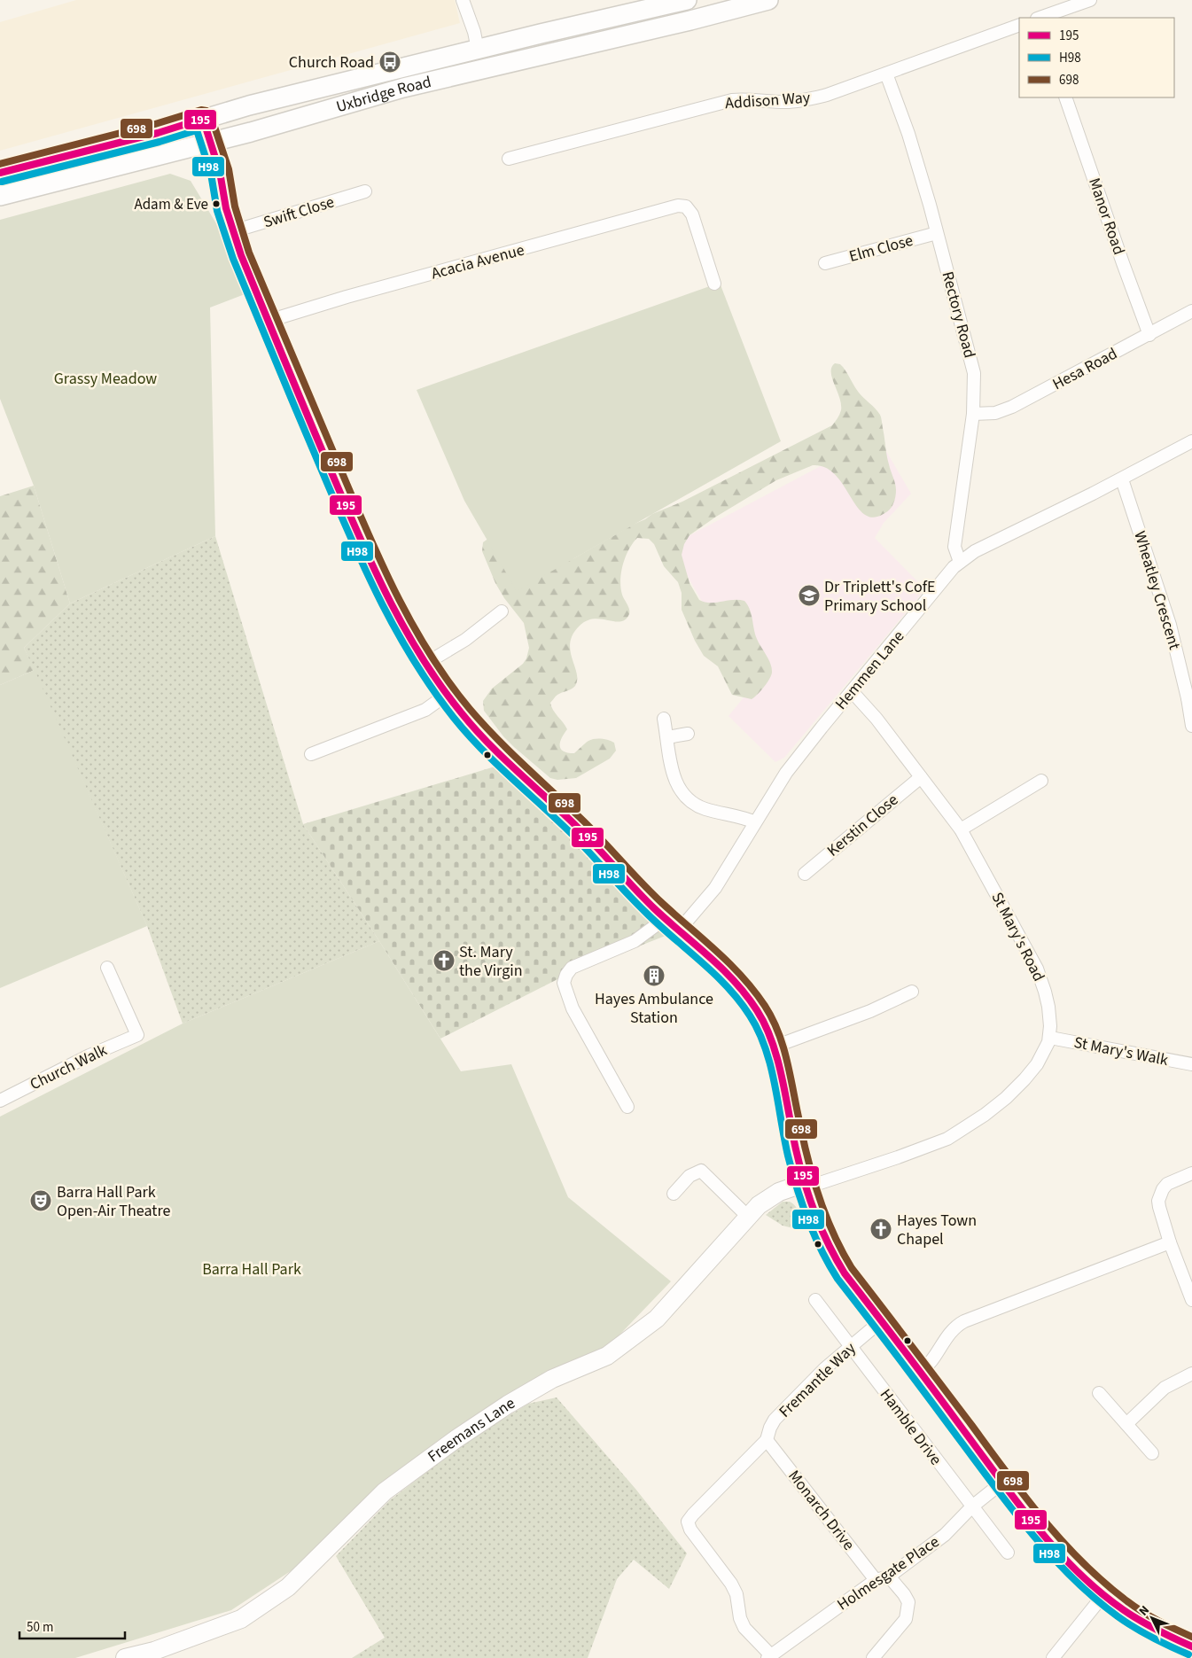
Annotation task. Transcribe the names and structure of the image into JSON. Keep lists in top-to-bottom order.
{
  "streets": {
    "main road": ["Uxbridge Road"],
    "street": [
      "Addison Way",
      "Swift Close",
      "Manor Road",
      "Elm Close",
      "Acacia Avenue",
      "Rectory Road",
      "Hesa Road",
      "Wheatley Crescent",
      "Hemmen Lane",
      "Kerstin Close",
      "St Mary's Road",
      "St Mary's Walk",
      "Church Walk",
      "Fremantle Way",
      "Hamble Drive",
      "Freemans Lane",
      "Monarch Drive",
      "Holmesgate Place"
    ]
  },
  "crossings": [
    ["Addison Way", "Rectory Road"],
    ["Manor Road", "Hesa Road"],
    ["Elm Close", "Rectory Road"],
    ["Rectory Road", "Hesa Road"],
    ["Rectory Road", "Hemmen Lane"],
    ["Wheatley Crescent", "Hemmen Lane"],
    ["Hemmen Lane", "St Mary's Road"],
    ["Kerstin Close", "St Mary's Road"],
    ["St Mary's Road", "St Mary's Walk"],
    ["St Mary's Road", "Freemans Lane"],
    ["Fremantle Way", "Hamble Drive"],
    ["Fremantle Way", "Monarch Drive"],
    ["Fremantle Way", "Holmesgate Place"],
    ["Hamble Drive", "Holmesgate Place"],
    ["Monarch Drive", "Holmesgate Place"]
  ],
  "parks": ["Grassy Meadow", "Barra Hall Park"],
  "places": {
    "bus stop": ["Church Road"],
    "other": ["Adam & Eve"],
    "school or university": ["Dr Triplett's CofE Primary School"],
    "church": ["St. Mary the Virgin", "Hayes Town Chapel"],
    "building": ["Hayes Ambulance Station"],
    "theatre": ["Barra Hall Park Open-Air Theatre"]
  },
  "lines": ["transit line 698", "transit line 195", "transit line H98"],
  "legend": ["195", "H98", "698"],
  "scale_bar": "50 m",
  "north": "top left"
}
